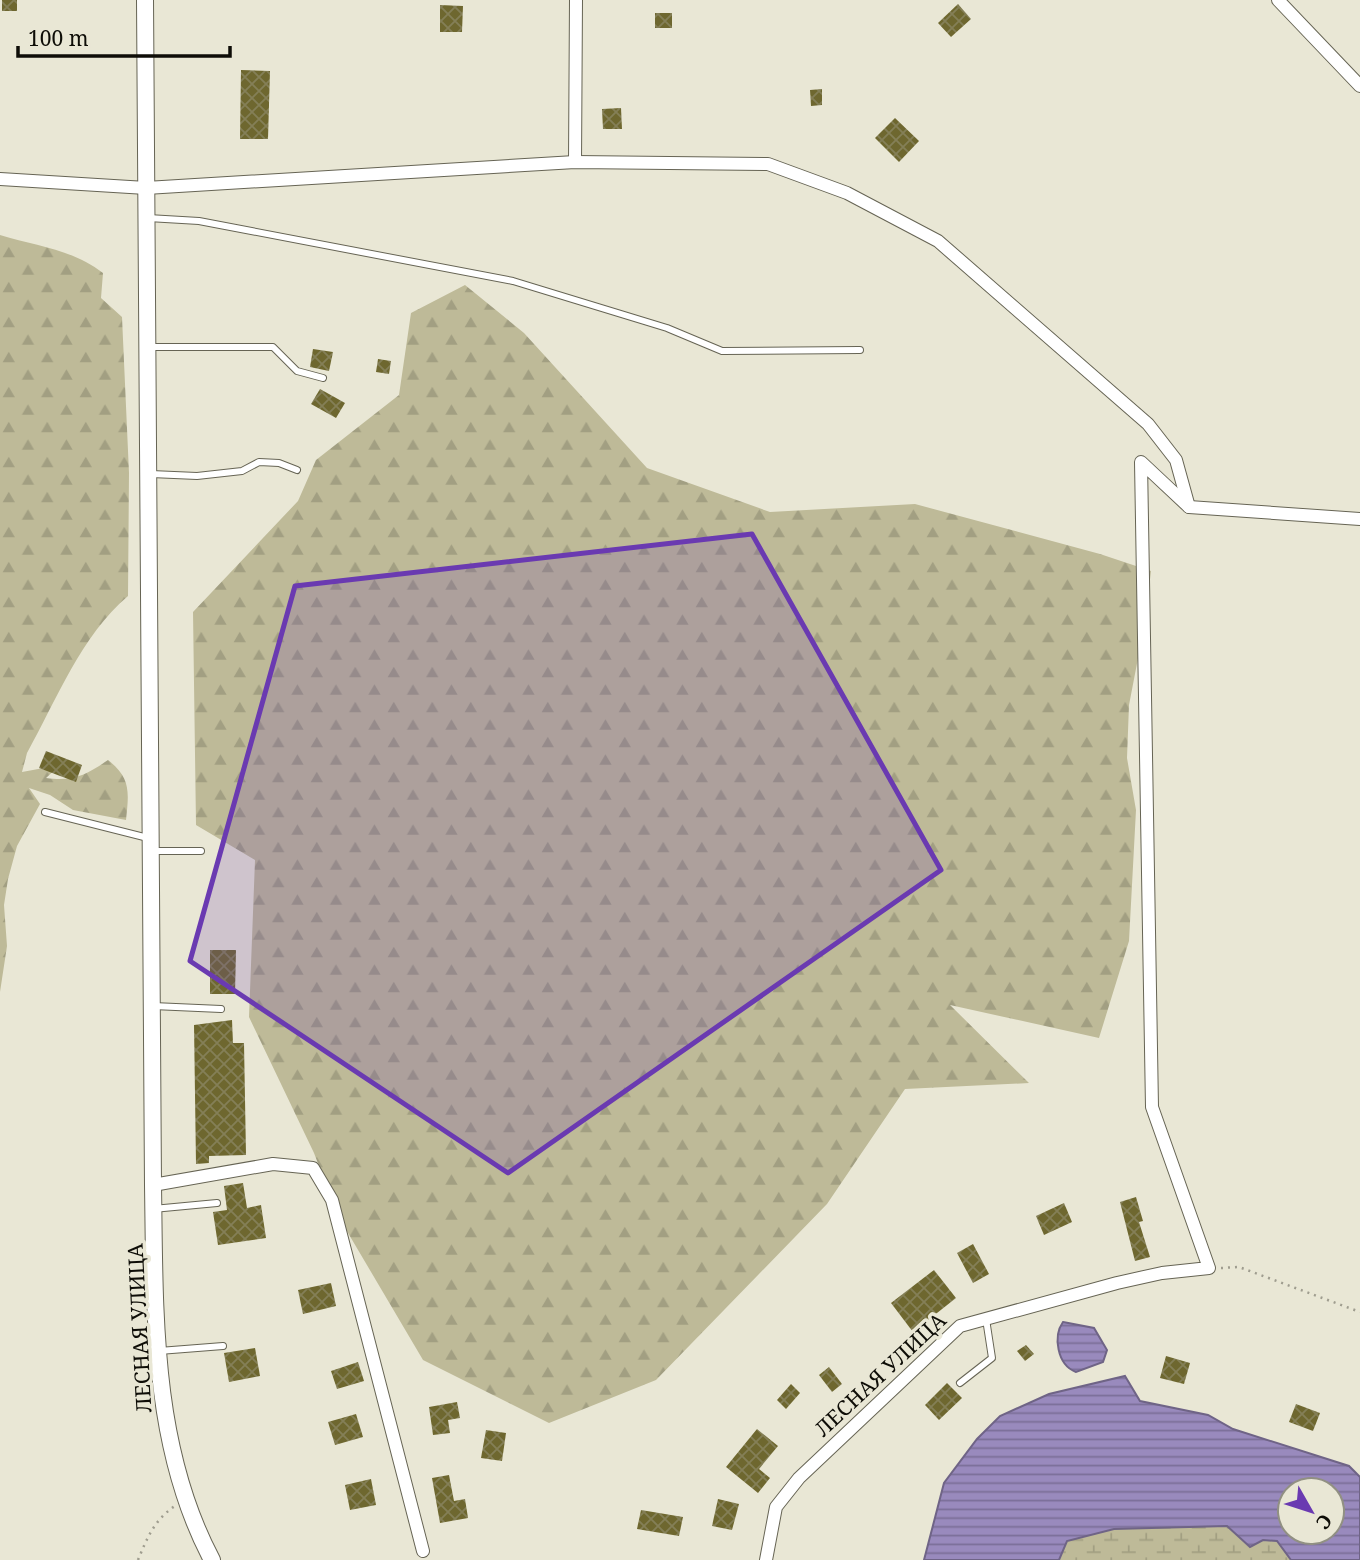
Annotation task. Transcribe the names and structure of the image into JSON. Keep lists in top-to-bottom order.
{
  "streets": {
    "street": ["ЛЕСНАЯ УЛИЦА"]
  },
  "scale_bar": "100 m",
  "north": "bottom right"
}
